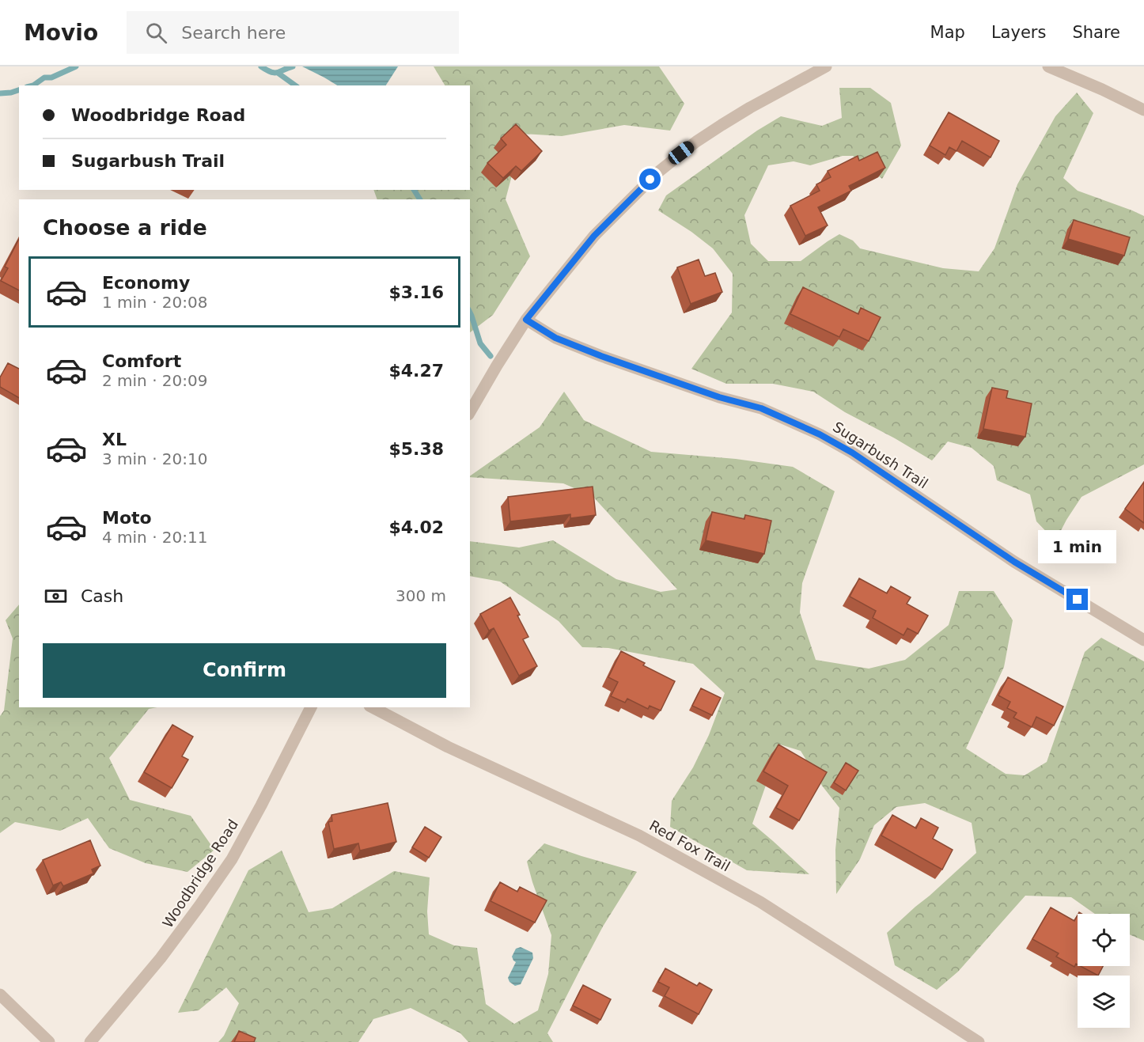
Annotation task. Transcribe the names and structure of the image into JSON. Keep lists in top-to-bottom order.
{
  "streets": {
    "street": ["Sugarbush Trail", "Red Fox Trail", "Woodbridge Road"]
  },
  "page": {
    "header": "Movio",
    "search": "Search here",
    "nav": ["Map", "Layers", "Share"],
    "banner": ["Woodbridge Road", "Sugarbush Trail"],
    "heading": "Choose a ride",
    "list": [
      {
        "name": "Economy",
        "note": "1 min · 20:08",
        "value": "$3.16"
      },
      {
        "name": "Comfort",
        "note": "2 min · 20:09",
        "value": "$4.27"
      },
      {
        "name": "XL",
        "note": "3 min · 20:10",
        "value": "$5.38"
      },
      {
        "name": "Moto",
        "note": "4 min · 20:11",
        "value": "$4.02"
      }
    ],
    "bubble": "1 min",
    "pay": ["Cash", "300 m"],
    "buttons": "Confirm"
  }
}
